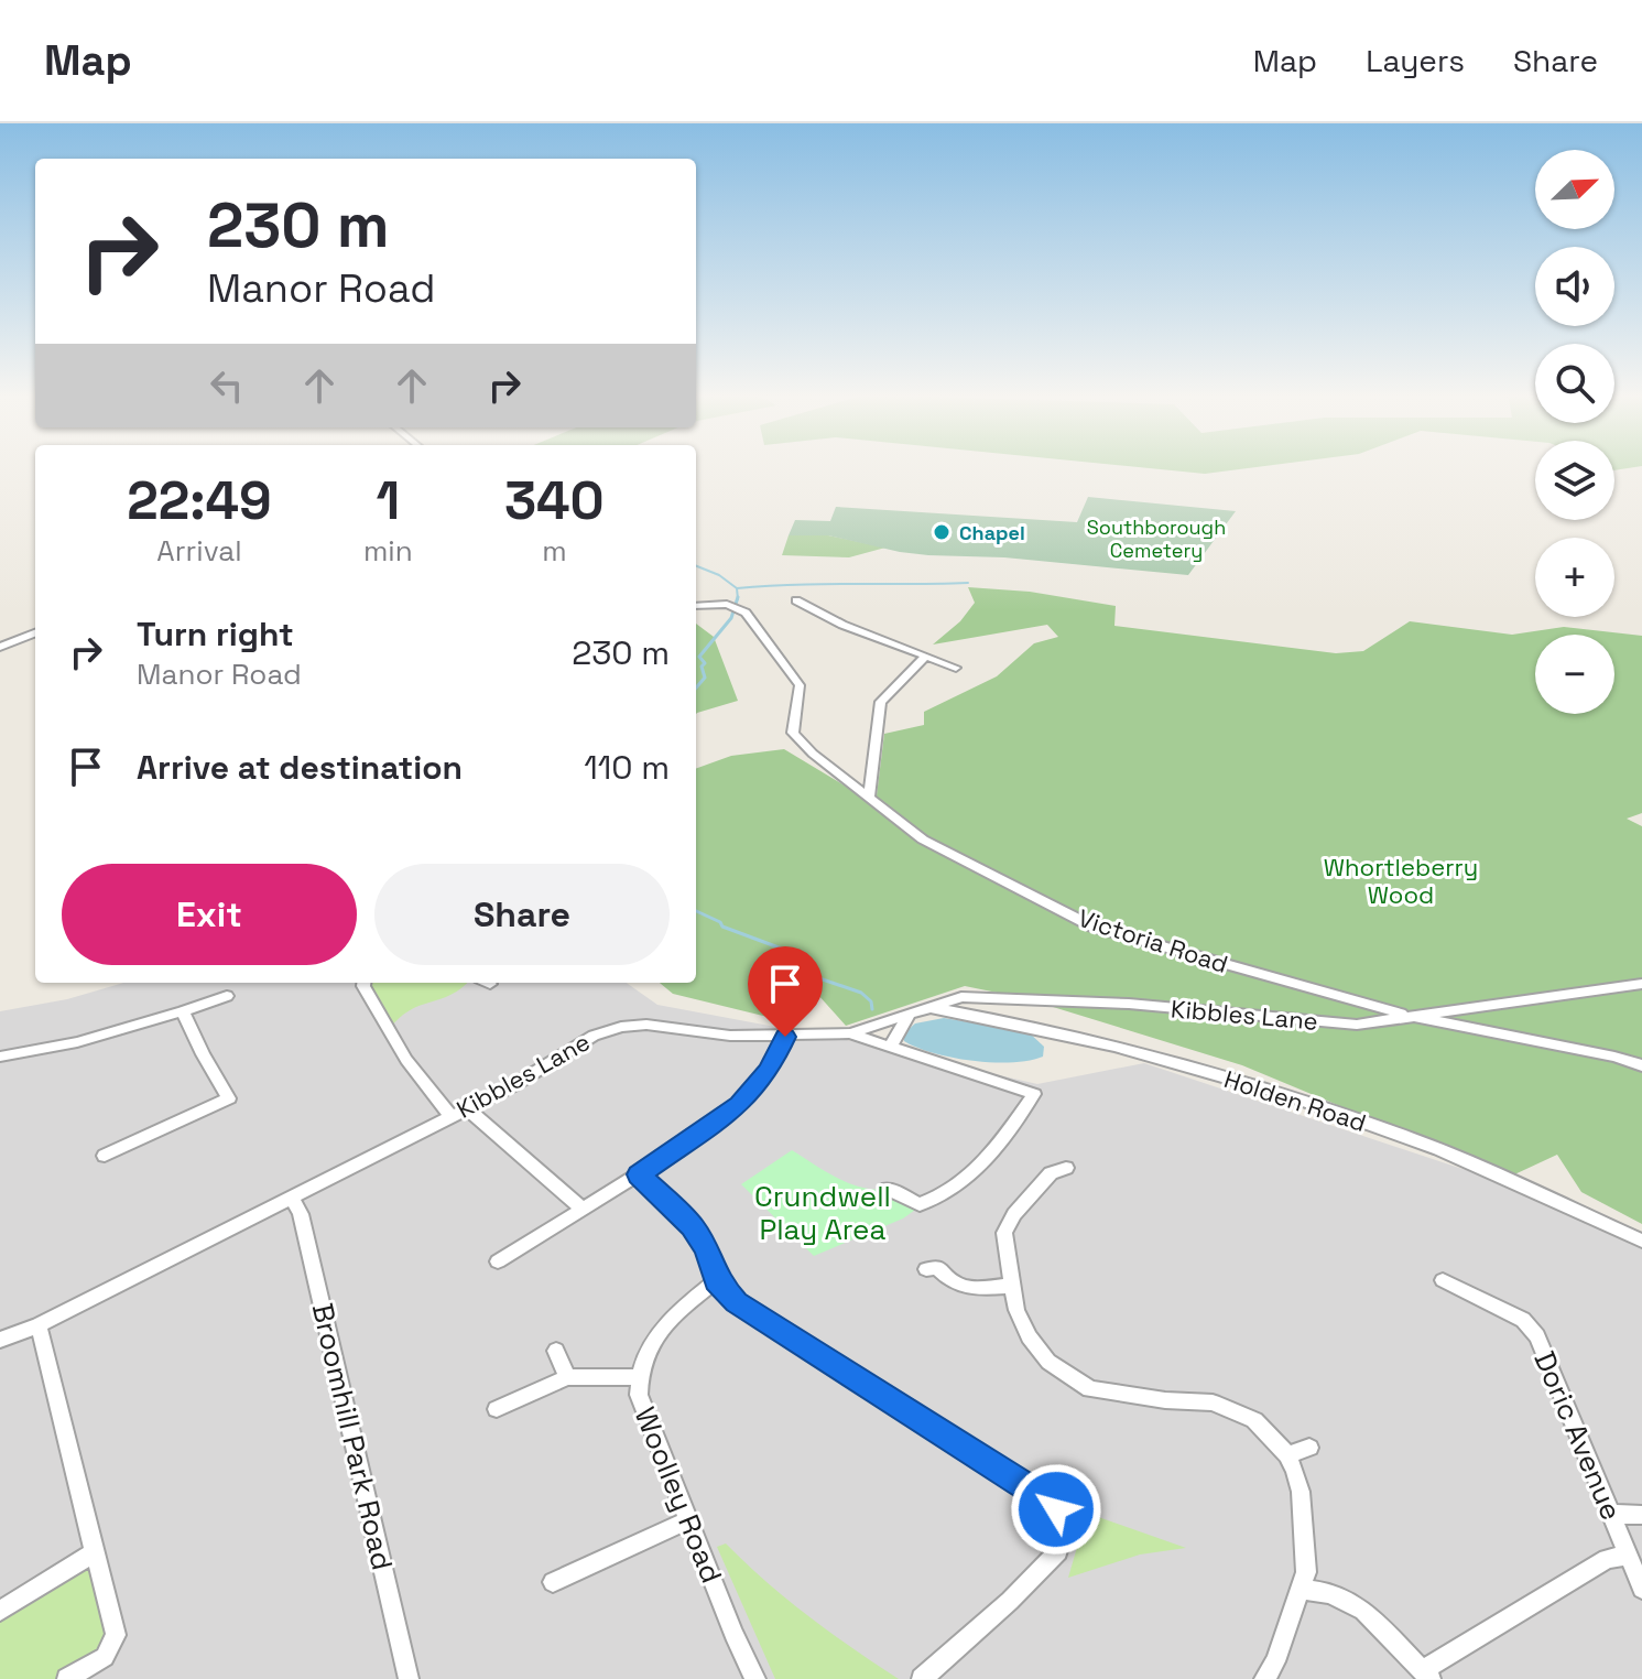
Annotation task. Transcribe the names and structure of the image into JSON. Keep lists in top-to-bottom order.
{
  "streets": {
    "street": [
      "Victoria Road",
      "Kibbles Lane",
      "Holden Road",
      "Doric Avenue",
      "Broomhill Park Road",
      "Woolley Road"
    ]
  },
  "crossings": [
    ["Victoria Road", "Kibbles Lane"],
    ["Kibbles Lane", "Holden Road"],
    ["Kibbles Lane", "Broomhill Park Road"]
  ],
  "parks": ["Southborough Cemetery", "Whortleberry Wood", "Crundwell Play Area"],
  "places": ["Chapel"],
  "north": "top right",
  "page": {
    "header": "Map",
    "nav": ["Map", "Layers", "Share"],
    "map_buttons": ["+", "−"],
    "turn": ["230 m", "Manor Road"],
    "eta": [
      "22:49",
      "Arrival",
      "1",
      "min",
      "340",
      "m"
    ],
    "list": [
      {
        "name": "Turn right",
        "note": "Manor Road",
        "value": "230 m"
      },
      {
        "name": "Arrive at destination",
        "value": "110 m"
      }
    ],
    "buttons": ["Exit", "Share"]
  }
}
